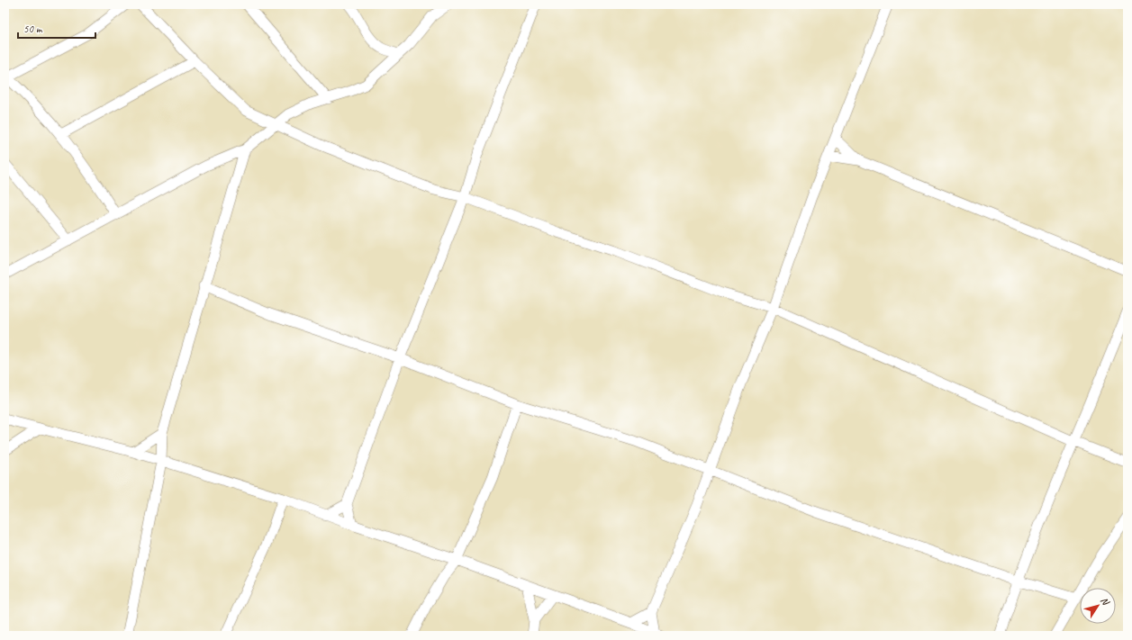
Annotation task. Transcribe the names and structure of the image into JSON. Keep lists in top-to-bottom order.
{
  "scale_bar": "50 m",
  "north": "top right"
}
